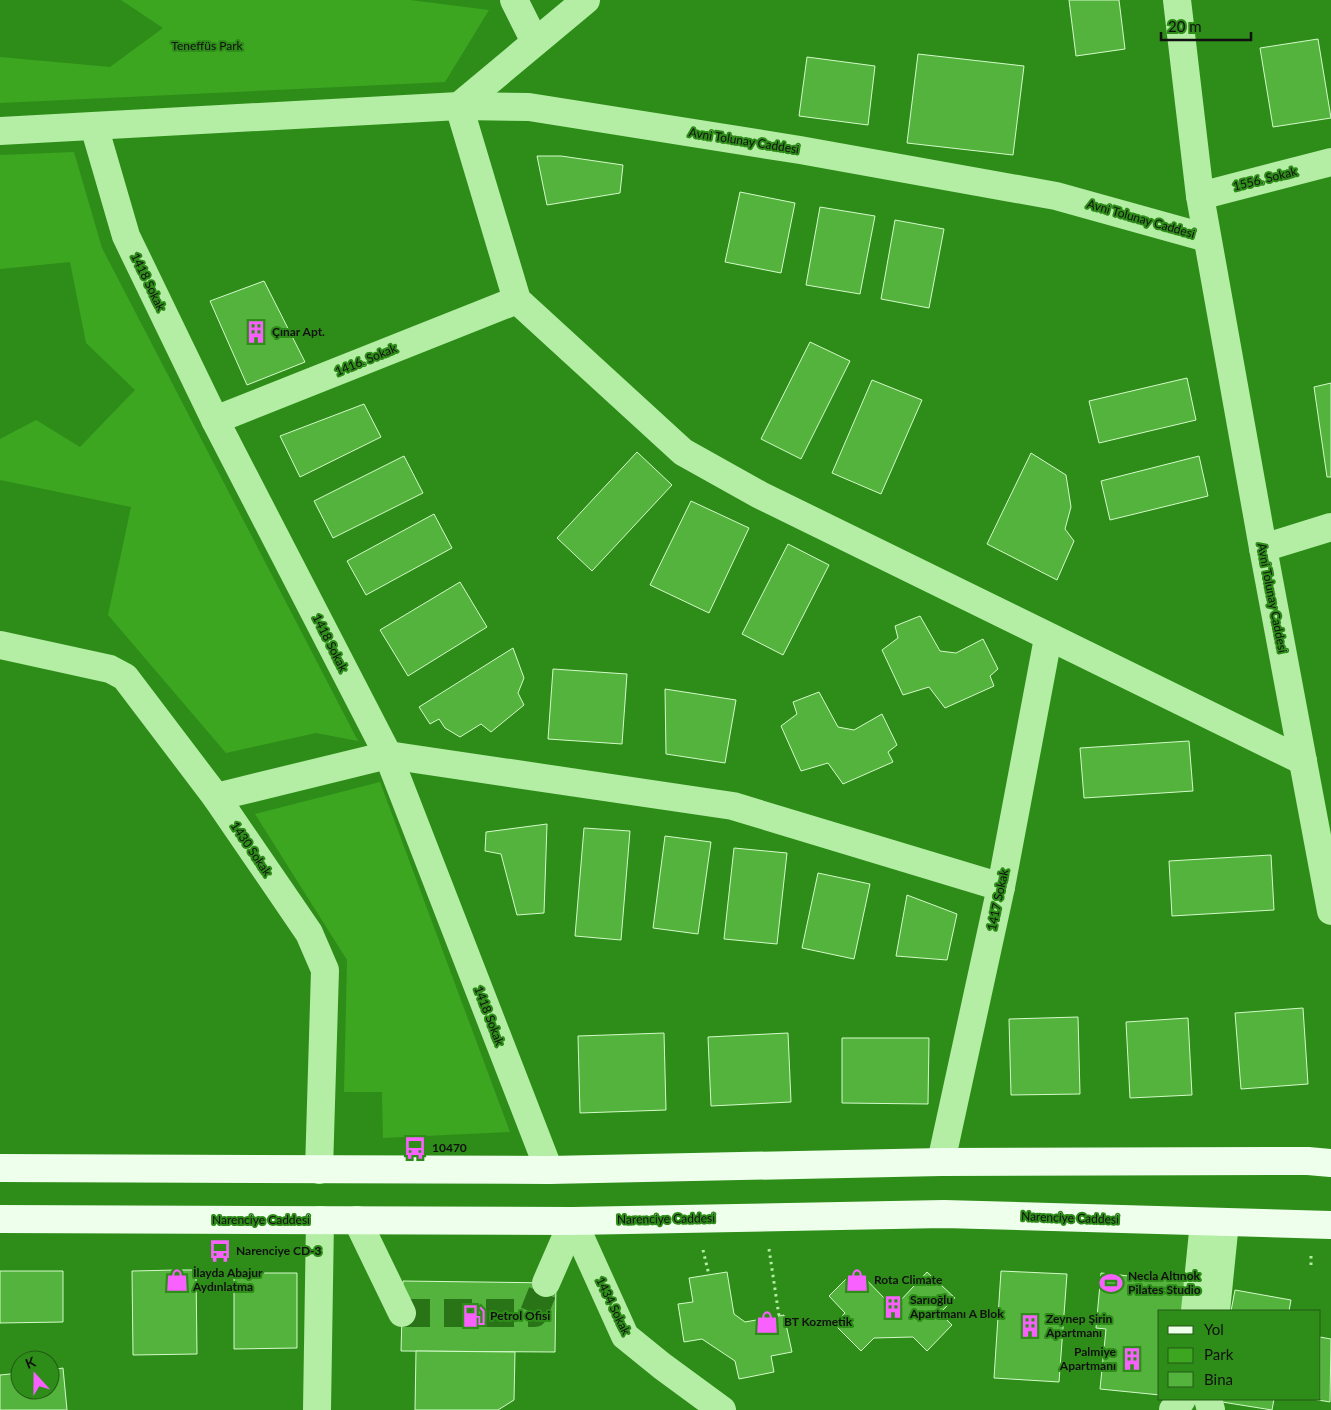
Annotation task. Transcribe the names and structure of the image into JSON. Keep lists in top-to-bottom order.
{
  "streets": {
    "main road": ["Narenciye Caddesi"],
    "street": [
      "Avni Tolunay Caddesi",
      "1556. Sokak",
      "1418 Sokak",
      "1416. Sokak",
      "1430 Sokak",
      "1417 Sokak",
      "1434 Sokak"
    ]
  },
  "crossings": [
    ["Avni Tolunay Caddesi", "1418 Sokak"],
    ["1418 Sokak", "1416. Sokak"],
    ["Narenciye Caddesi", "1434 Sokak"]
  ],
  "parks": ["Teneffüs Park"],
  "places": {
    "building": [
      "Çınar Apt.",
      "Sarıoğlu Apartmanı A Blok",
      "Zeynep Şirin Apartmanı",
      "Palmiye Apartmanı"
    ],
    "bus stop": ["10470", "Narenciye CD-3"],
    "shop": ["İlayda Abajur Aydınlatma", "Rota Climate", "BT Kozmetik"],
    "sports": ["Necla Altınok Pilates Studio"],
    "fuel station": ["Petrol Ofisi"]
  },
  "legend": ["Yol", "Park", "Bina"],
  "scale_bar": "20 m",
  "north": "top"
}
